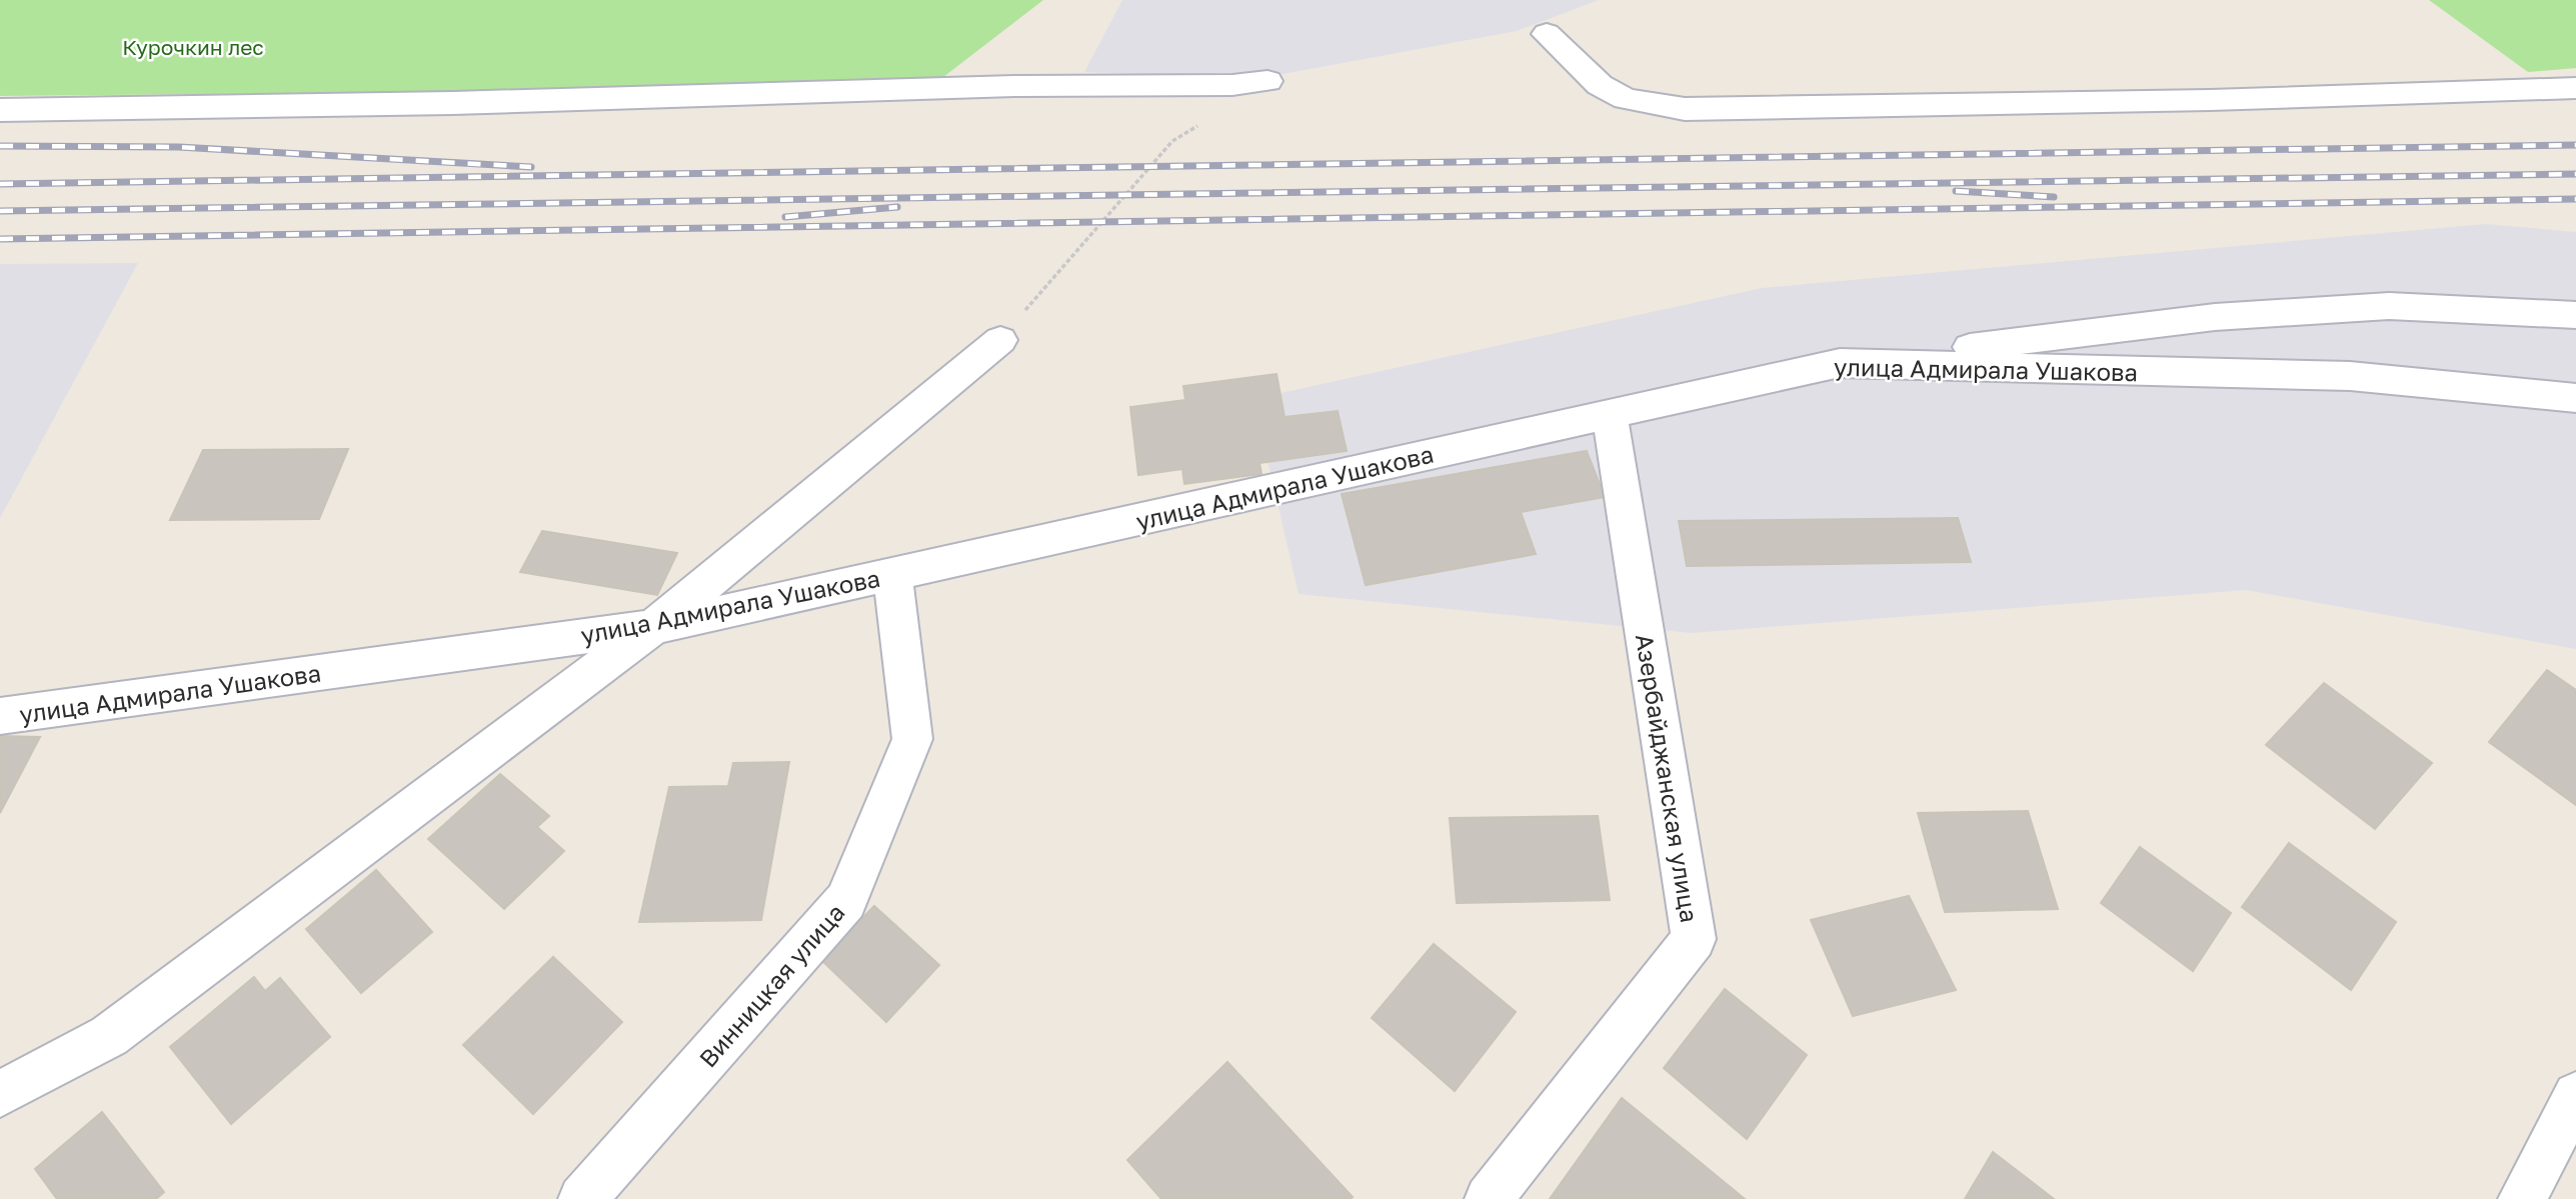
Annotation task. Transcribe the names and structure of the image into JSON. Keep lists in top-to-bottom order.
{
  "streets": {
    "street": ["улица Адмирала Ушакова", "Азербайджанская улица", "Винницкая улица"]
  },
  "crossings": [
    ["улица Адмирала Ушакова", "Азербайджанская улица"],
    ["улица Адмирала Ушакова", "Винницкая улица"]
  ],
  "parks": ["Курочкин лес"]
}
